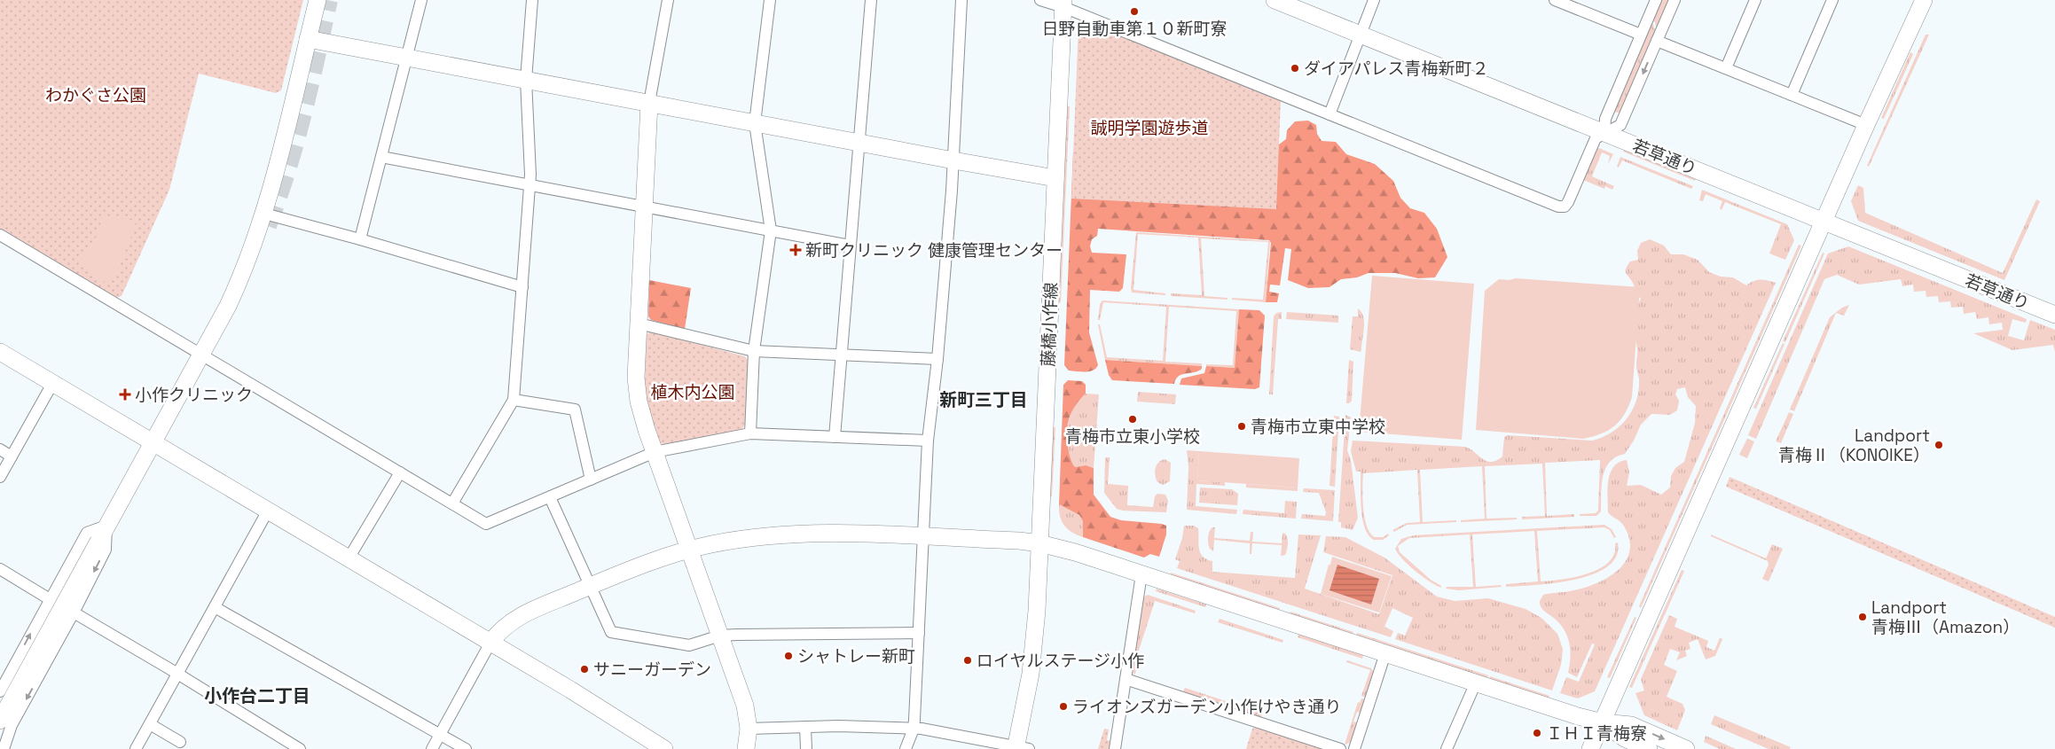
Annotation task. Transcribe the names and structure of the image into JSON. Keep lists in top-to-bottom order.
{
  "streets": {
    "street": ["若草通り", "藤橋小作線"]
  },
  "districts": ["新町三丁目", "小作台二丁目"],
  "parks": ["わかぐさ公園", "誠明学園遊歩道", "植木内公園"],
  "places": {
    "other": [
      "日野自動車第１０新町寮",
      "ダイアパレス青梅新町２",
      "青梅市立東小学校",
      "青梅市立東中学校",
      "Landport 青梅Ⅱ（KONOIKE）",
      "Landport 青梅Ⅲ（Amazon）",
      "シャトレー新町",
      "ロイヤルステージ小作",
      "サニーガーデン",
      "ライオンズガーデン小作けやき通り",
      "ＩＨＩ青梅寮"
    ],
    "health": ["新町クリニック 健康管理センター", "小作クリニック"]
  }
}
